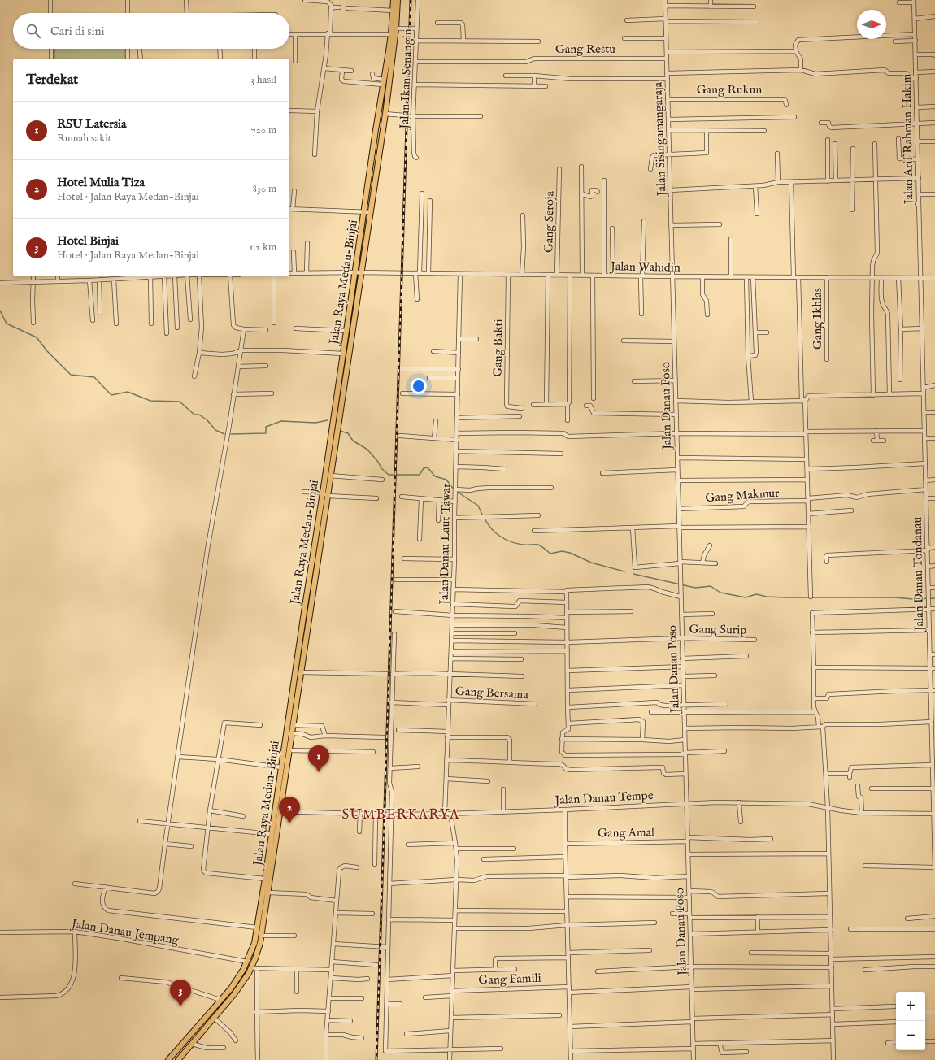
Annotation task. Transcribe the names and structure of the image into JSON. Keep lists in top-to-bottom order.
{
  "streets": {
    "main road": ["Jalan Raya Medan-Binjai"],
    "street": [
      "Gang Restu",
      "Jalan Ikan Senangin",
      "Gang Rukun",
      "Jalan Sisingamangaraja",
      "Jalan Arif Rahman Hakim",
      "Gang Seroja",
      "Jalan Wahidin",
      "Gang Ikhlas",
      "Gang Bakti",
      "Jalan Danau Poso",
      "Gang Makmur",
      "Jalan Danau Laut Tawar",
      "Jalan Danau Tondanau",
      "Gang Surip",
      "Gang Bersama",
      "Jalan Danau Tempe",
      "Gang Amal",
      "Jalan Danau Jempang",
      "Gang Famili"
    ]
  },
  "crossings": [
    ["Gang Restu", "Jalan Ikan Senangin"],
    ["Gang Restu", "Jalan Sisingamangaraja"],
    ["Gang Rukun", "Jalan Sisingamangaraja"],
    ["Jalan Sisingamangaraja", "Jalan Wahidin"],
    ["Jalan Sisingamangaraja", "Jalan Danau Poso"],
    ["Jalan Arif Rahman Hakim", "Jalan Wahidin"],
    ["Jalan Arif Rahman Hakim", "Jalan Danau Tondanau"],
    ["Gang Seroja", "Jalan Wahidin"],
    ["Jalan Wahidin", "Jalan Raya Medan-Binjai"],
    ["Jalan Wahidin", "Gang Ikhlas"],
    ["Jalan Wahidin", "Gang Bakti"],
    ["Jalan Wahidin", "Jalan Danau Poso"],
    ["Jalan Wahidin", "Jalan Danau Laut Tawar"],
    ["Jalan Wahidin", "Jalan Danau Tondanau"],
    ["Jalan Raya Medan-Binjai", "Jalan Danau Tempe"],
    ["Jalan Raya Medan-Binjai", "Jalan Danau Jempang"],
    ["Jalan Danau Poso", "Gang Makmur"],
    ["Jalan Danau Poso", "Gang Surip"],
    ["Jalan Danau Poso", "Jalan Danau Tempe"],
    ["Jalan Danau Poso", "Gang Amal"],
    ["Gang Makmur", "Jalan Danau Tondanau"],
    ["Jalan Danau Laut Tawar", "Gang Surip"],
    ["Jalan Danau Laut Tawar", "Gang Bersama"],
    ["Jalan Danau Laut Tawar", "Jalan Danau Tempe"],
    ["Jalan Danau Tondanau", "Jalan Danau Tempe"]
  ],
  "districts": ["SUMBERKARYA"],
  "north": "right",
  "page": {
    "search": "Cari di sini",
    "heading": ["Terdekat", "3 hasil"],
    "list": [
      {
        "mark": "1",
        "name": "RSU Latersia",
        "note": "Rumah sakit",
        "value": "720 m"
      },
      {
        "mark": "2",
        "name": "Hotel Mulia Tiza",
        "note": "Hotel · Jalan Raya Medan-Binjai",
        "value": "830 m"
      },
      {
        "mark": "3",
        "name": "Hotel Binjai",
        "note": "Hotel · Jalan Raya Medan-Binjai",
        "value": "1.2 km"
      }
    ],
    "pins": ["1", "2", "3"],
    "map_buttons": ["+", "−"]
  }
}
